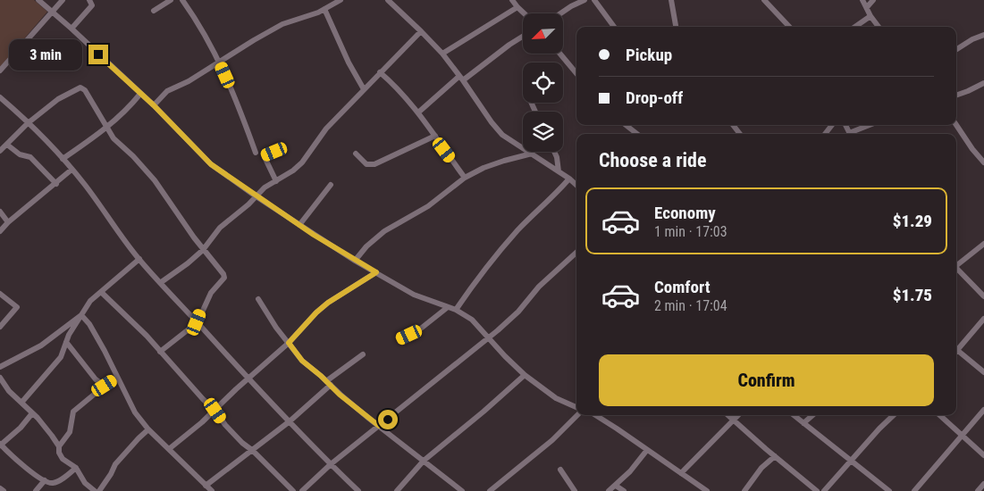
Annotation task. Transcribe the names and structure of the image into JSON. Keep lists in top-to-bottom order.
{
  "north": "bottom left",
  "page": {
    "banner": ["Pickup", "Drop-off"],
    "bubble": "3 min",
    "heading": "Choose a ride",
    "list": [
      {
        "name": "Economy",
        "note": "1 min · 17:03",
        "value": "$1.29"
      },
      {
        "name": "Comfort",
        "note": "2 min · 17:04",
        "value": "$1.75"
      }
    ],
    "buttons": "Confirm"
  }
}
